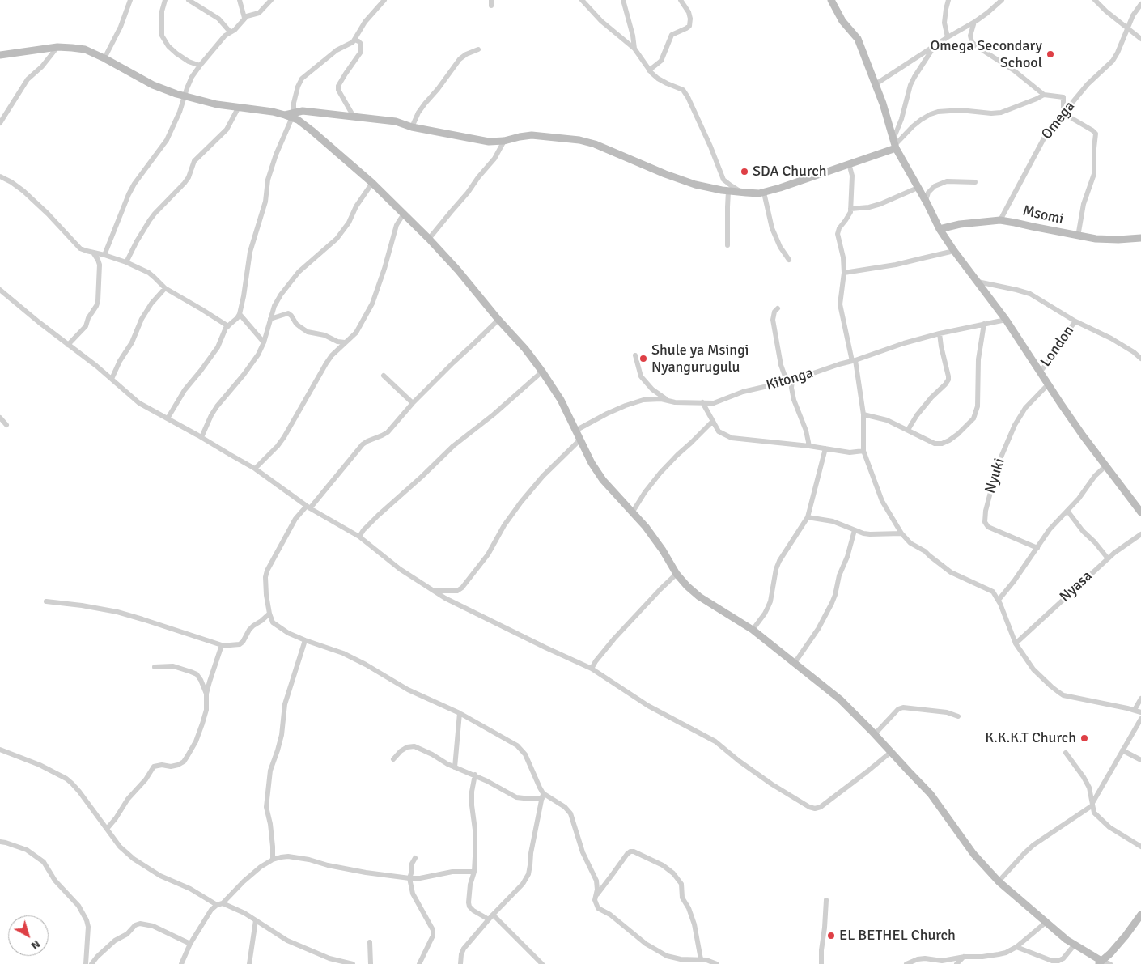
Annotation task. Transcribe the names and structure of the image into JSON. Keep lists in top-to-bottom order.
{
  "streets": {
    "street": [
      "Omega",
      "Msomi",
      "London",
      "Kitonga",
      "Nyuki",
      "Nyasa"
    ]
  },
  "crossings": [
    ["Omega", "Msomi"]
  ],
  "places": [
    "Omega Secondary School",
    "SDA Church",
    "Shule ya Msingi Nyangurugulu",
    "K.K.K.T Church",
    "EL BETHEL Church"
  ],
  "north": "bottom right"
}
